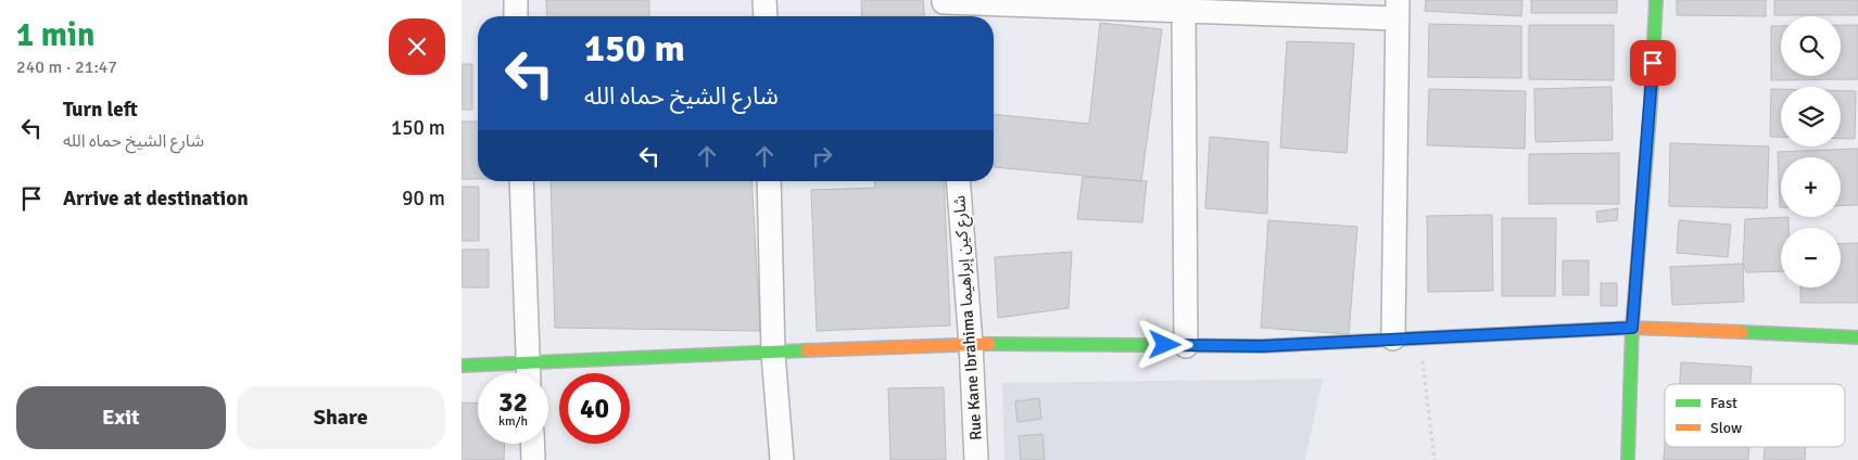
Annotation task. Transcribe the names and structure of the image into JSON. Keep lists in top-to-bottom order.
{
  "streets": {
    "street": ["Rue Kane Ibrahima شارع كين إبراهيما"]
  },
  "legend": ["Fast", "Slow"],
  "page": {
    "heading": ["1 min", "240 m · 21:47"],
    "map_buttons": ["+", "−"],
    "turn": ["150 m", "شارع الشيخ حماه الله"],
    "list": [
      {
        "name": "Turn left",
        "note": "شارع الشيخ حماه الله",
        "value": "150 m"
      },
      {
        "name": "Arrive at destination",
        "value": "90 m"
      }
    ],
    "speed": "32 km/h",
    "limit": "40",
    "buttons": ["Exit", "Share"]
  }
}
